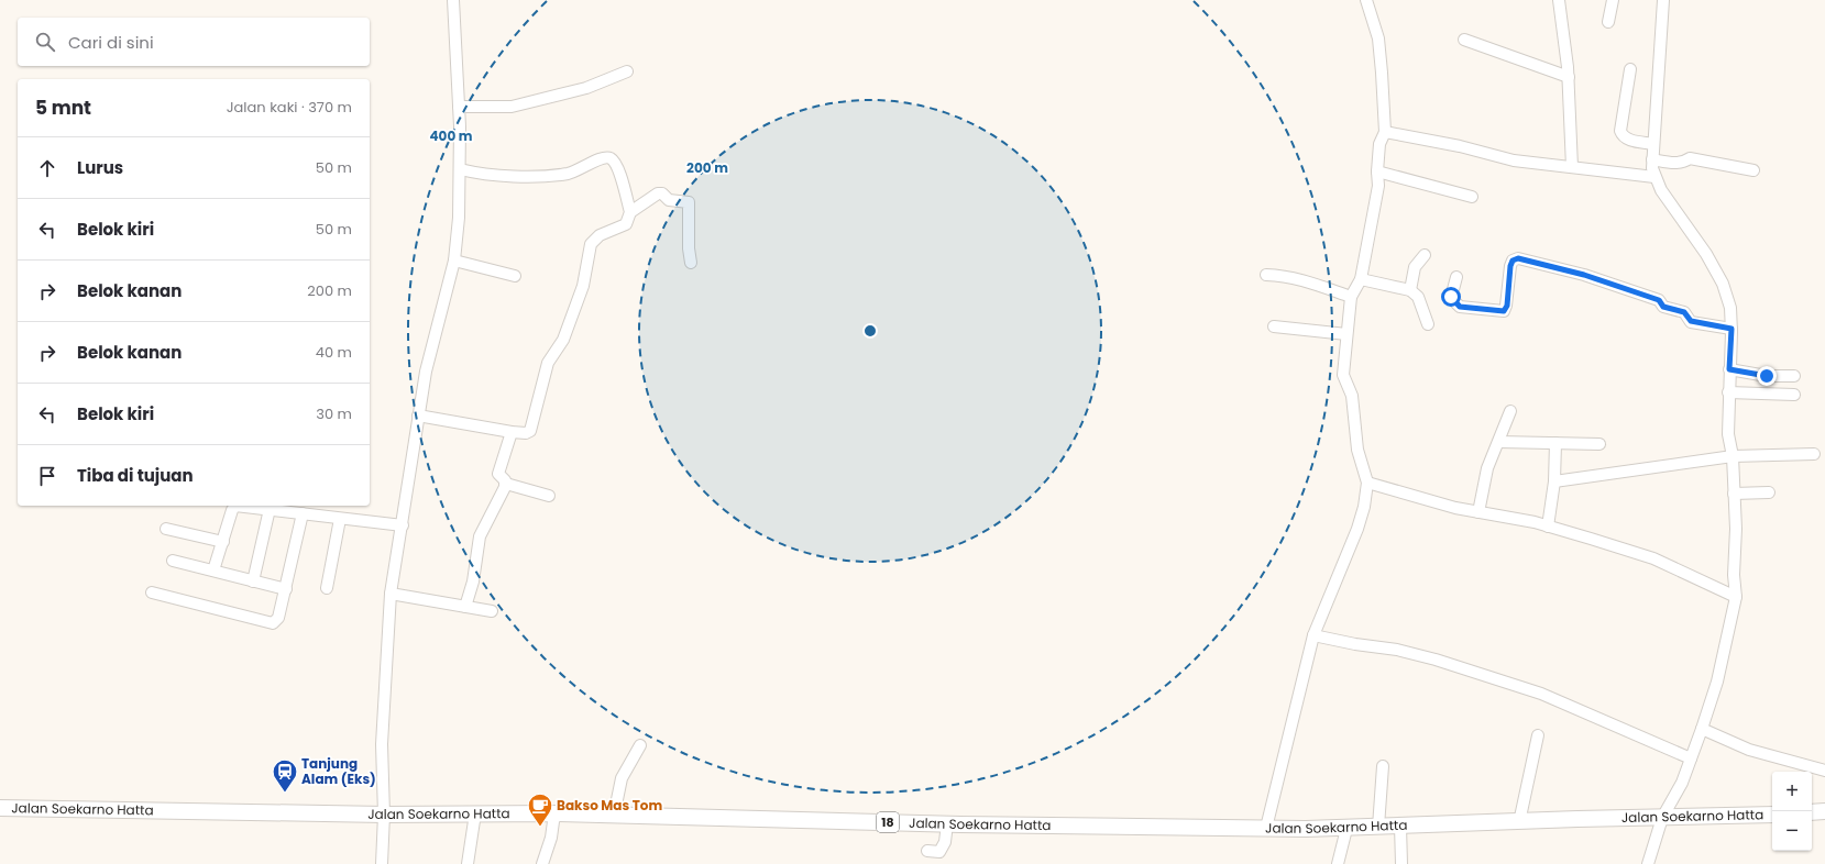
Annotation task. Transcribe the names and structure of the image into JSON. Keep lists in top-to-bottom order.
{
  "streets": {
    "highway": ["Jalan Soekarno Hatta", "18"]
  },
  "places": {
    "station": ["Tanjung Alam (Eks)"],
    "cafe": ["Bakso Mas Tom"]
  },
  "page": {
    "search": "Cari di sini",
    "heading": ["5 mnt", "Jalan kaki · 370 m"],
    "list": [
      ["Lurus", "50 m"],
      ["Belok kiri", "50 m"],
      ["Belok kanan", "200 m"],
      ["Belok kanan", "40 m"],
      ["Belok kiri", "30 m"],
      "Tiba di tujuan"
    ],
    "map_buttons": ["+", "−"]
  },
  "rings": ["400 m", "200 m"]
}
